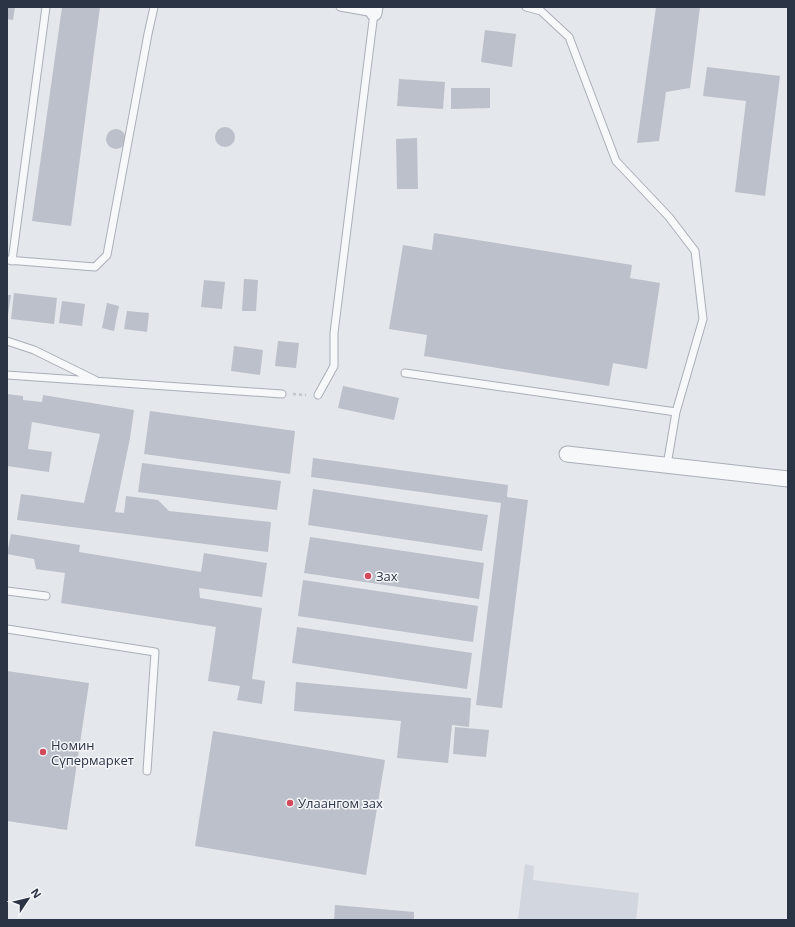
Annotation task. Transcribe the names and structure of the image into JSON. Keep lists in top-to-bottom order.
{
  "places": ["Зах", "Номин Сүпермаркет", "Улаангом зах"],
  "north": "top right"
}
